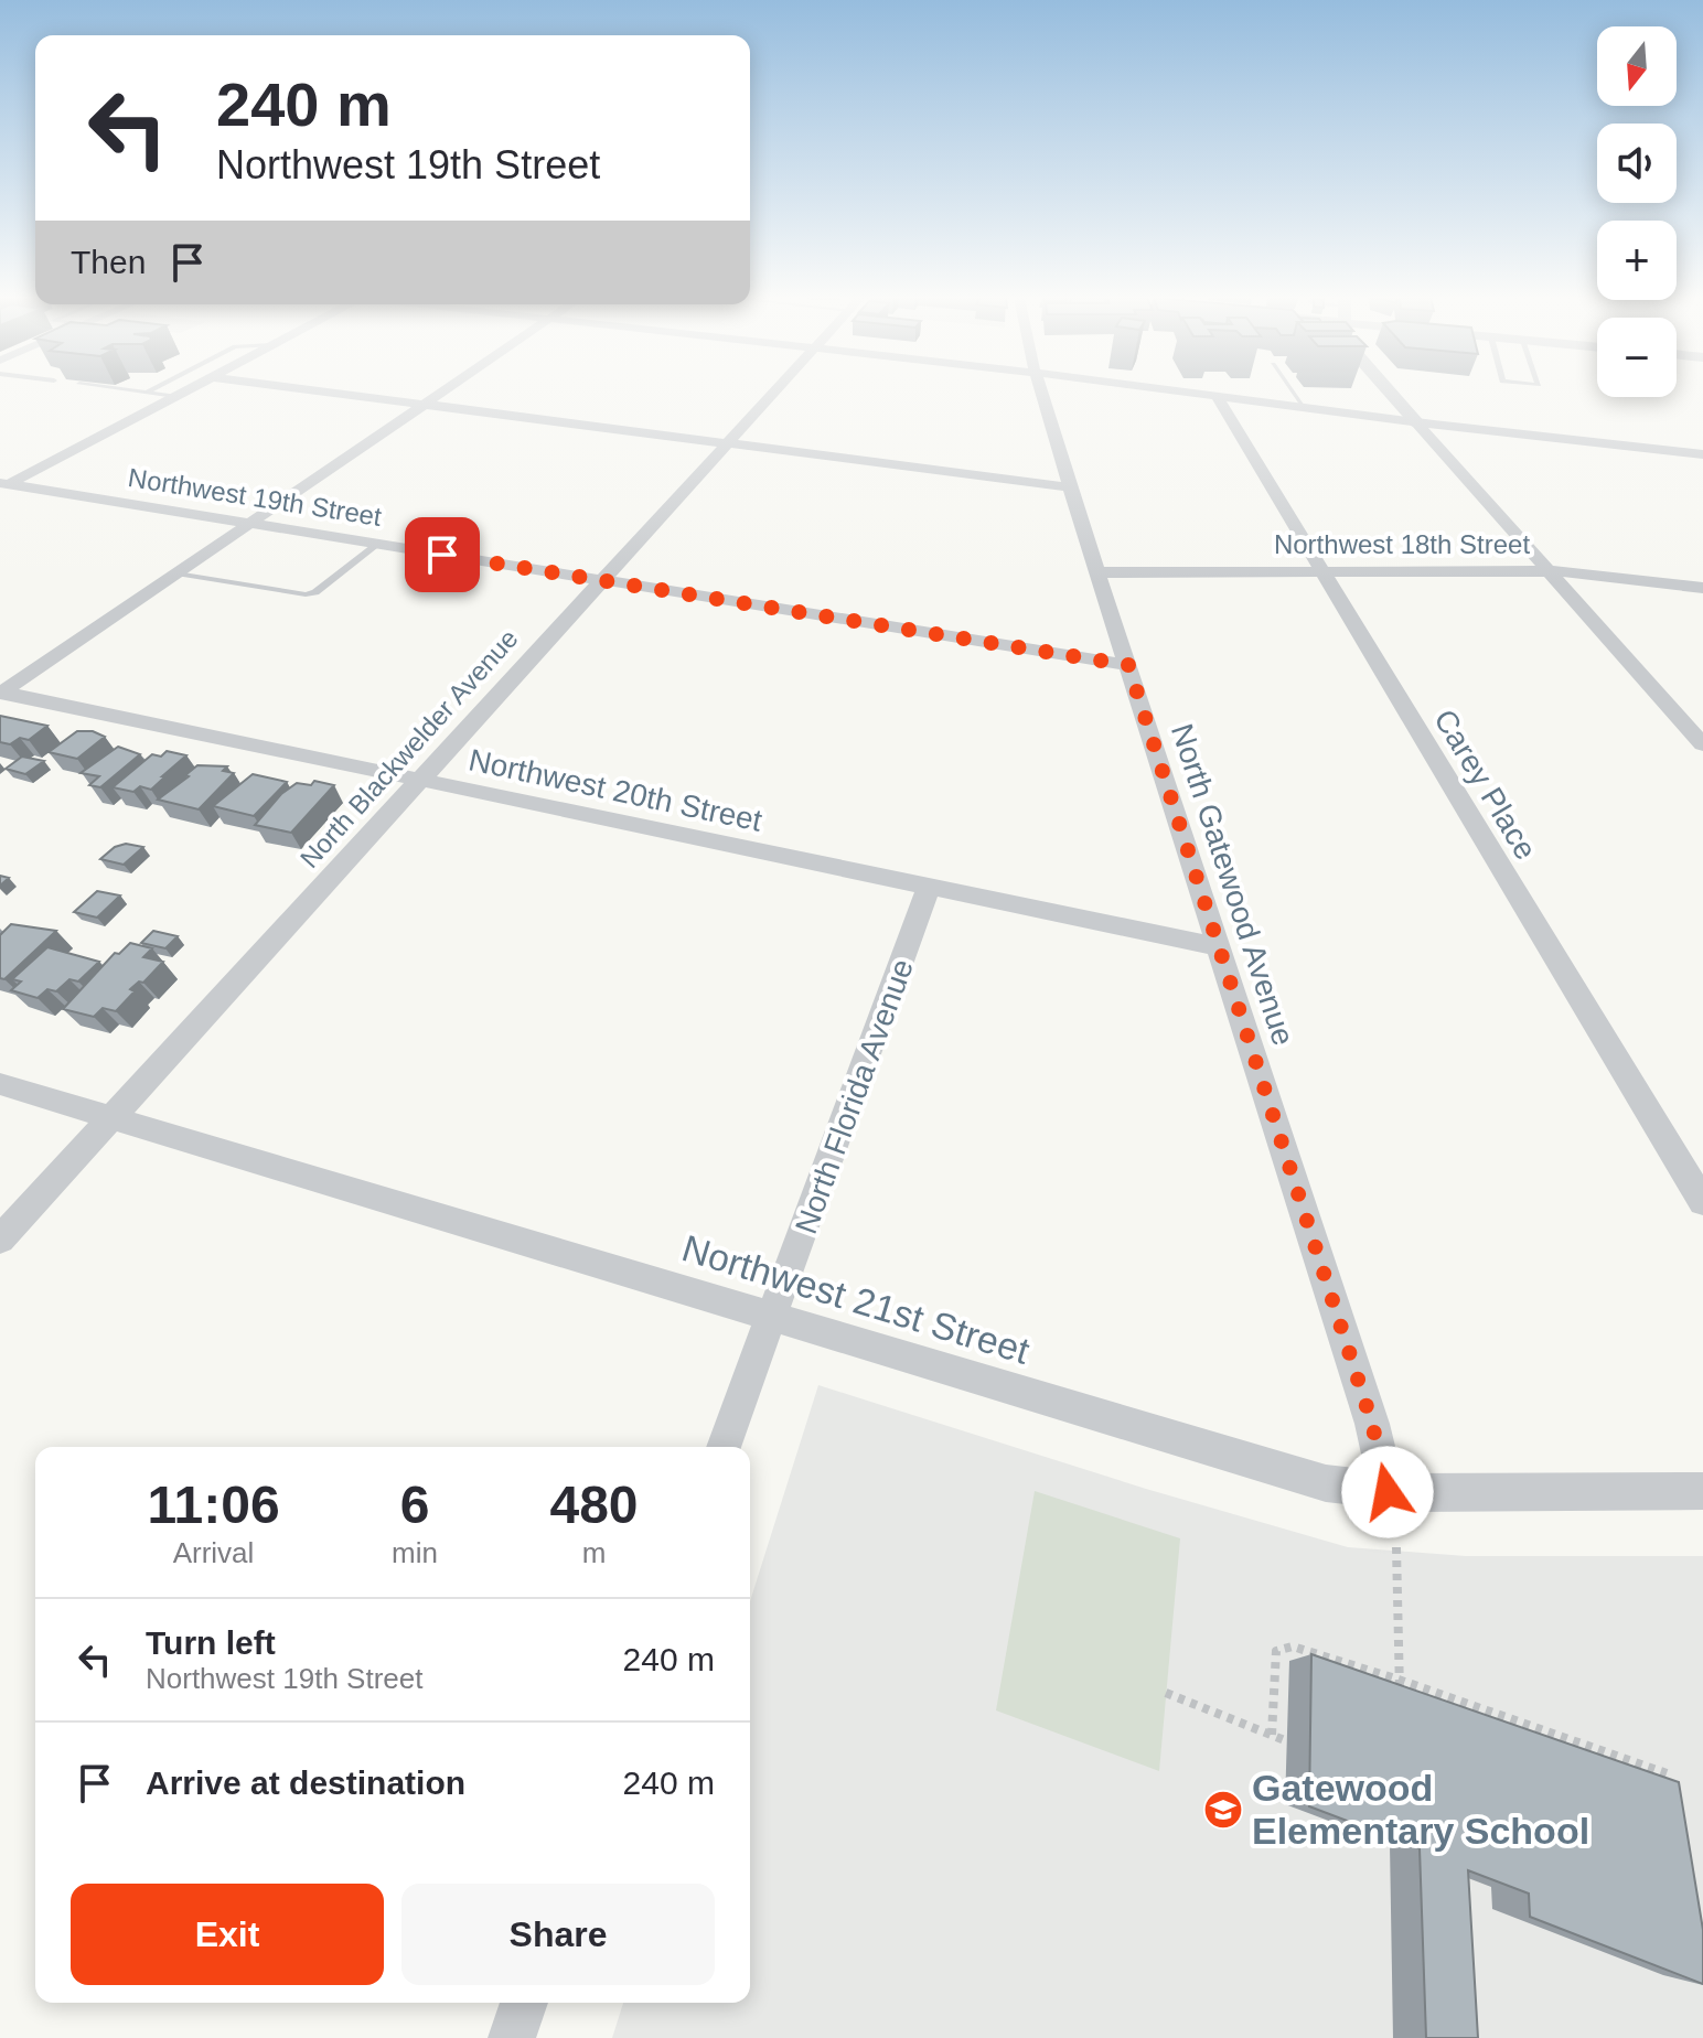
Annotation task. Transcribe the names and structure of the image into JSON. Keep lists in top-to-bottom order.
{
  "streets": {
    "street": [
      "Northwest 19th Street",
      "Northwest 18th Street",
      "North Blackwelder Avenue",
      "Carey Place",
      "Northwest 20th Street",
      "North Gatewood Avenue",
      "North Florida Avenue",
      "Northwest 21st Street"
    ]
  },
  "crossings": [
    ["Northwest 19th Street", "North Blackwelder Avenue"],
    ["Northwest 19th Street", "North Gatewood Avenue"],
    ["Northwest 18th Street", "Carey Place"],
    ["Northwest 18th Street", "North Gatewood Avenue"],
    ["North Blackwelder Avenue", "Northwest 20th Street"],
    ["North Blackwelder Avenue", "Northwest 21st Street"],
    ["Northwest 20th Street", "North Gatewood Avenue"],
    ["Northwest 20th Street", "North Florida Avenue"],
    ["North Gatewood Avenue", "Northwest 21st Street"],
    ["North Florida Avenue", "Northwest 21st Street"]
  ],
  "places": {
    "school or university": ["Gatewood Elementary School"]
  },
  "north": "bottom",
  "page": {
    "map_buttons": ["+", "−"],
    "turn": ["240 m", "Northwest 19th Street"],
    "then": "Then",
    "eta": [
      "11:06",
      "Arrival",
      "6",
      "min",
      "480",
      "m"
    ],
    "list": [
      {
        "name": "Turn left",
        "note": "Northwest 19th Street",
        "value": "240 m"
      },
      {
        "name": "Arrive at destination",
        "value": "240 m"
      }
    ],
    "buttons": ["Exit", "Share"]
  }
}
